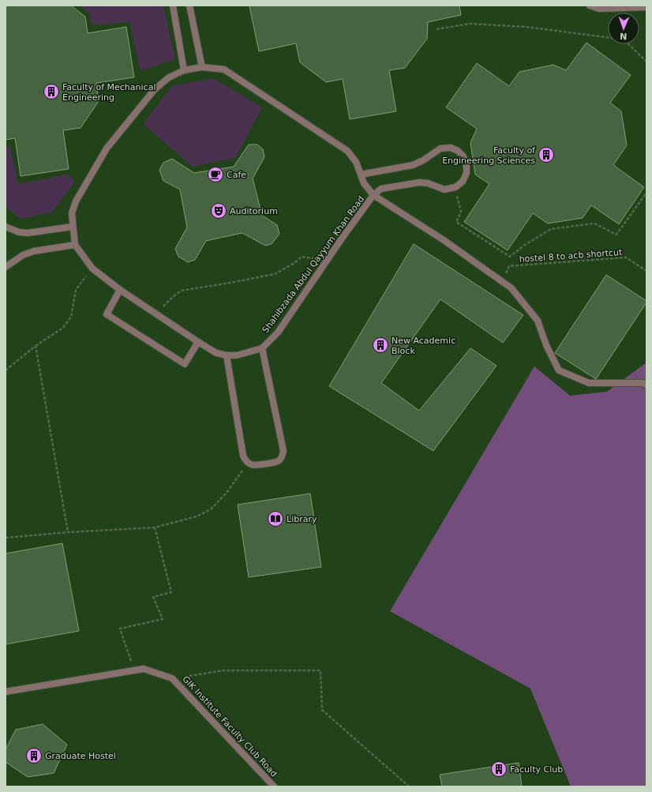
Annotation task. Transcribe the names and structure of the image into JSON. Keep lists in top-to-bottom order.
{
  "streets": {
    "lane": ["Shahibzada Abdul Qayyum Khan Road", "GIK Institute Faculty Club Road"],
    "path": ["hostel 8 to acb shortcut"]
  },
  "places": {
    "building": [
      "Faculty of Mechanical Engineering",
      "Faculty of Engineering Sciences",
      "New Academic Block",
      "Graduate Hostel",
      "Faculty Club"
    ],
    "cafe": ["Cafe"],
    "theatre": ["Auditorium"],
    "library": ["Library"]
  },
  "north": "bottom"
}
